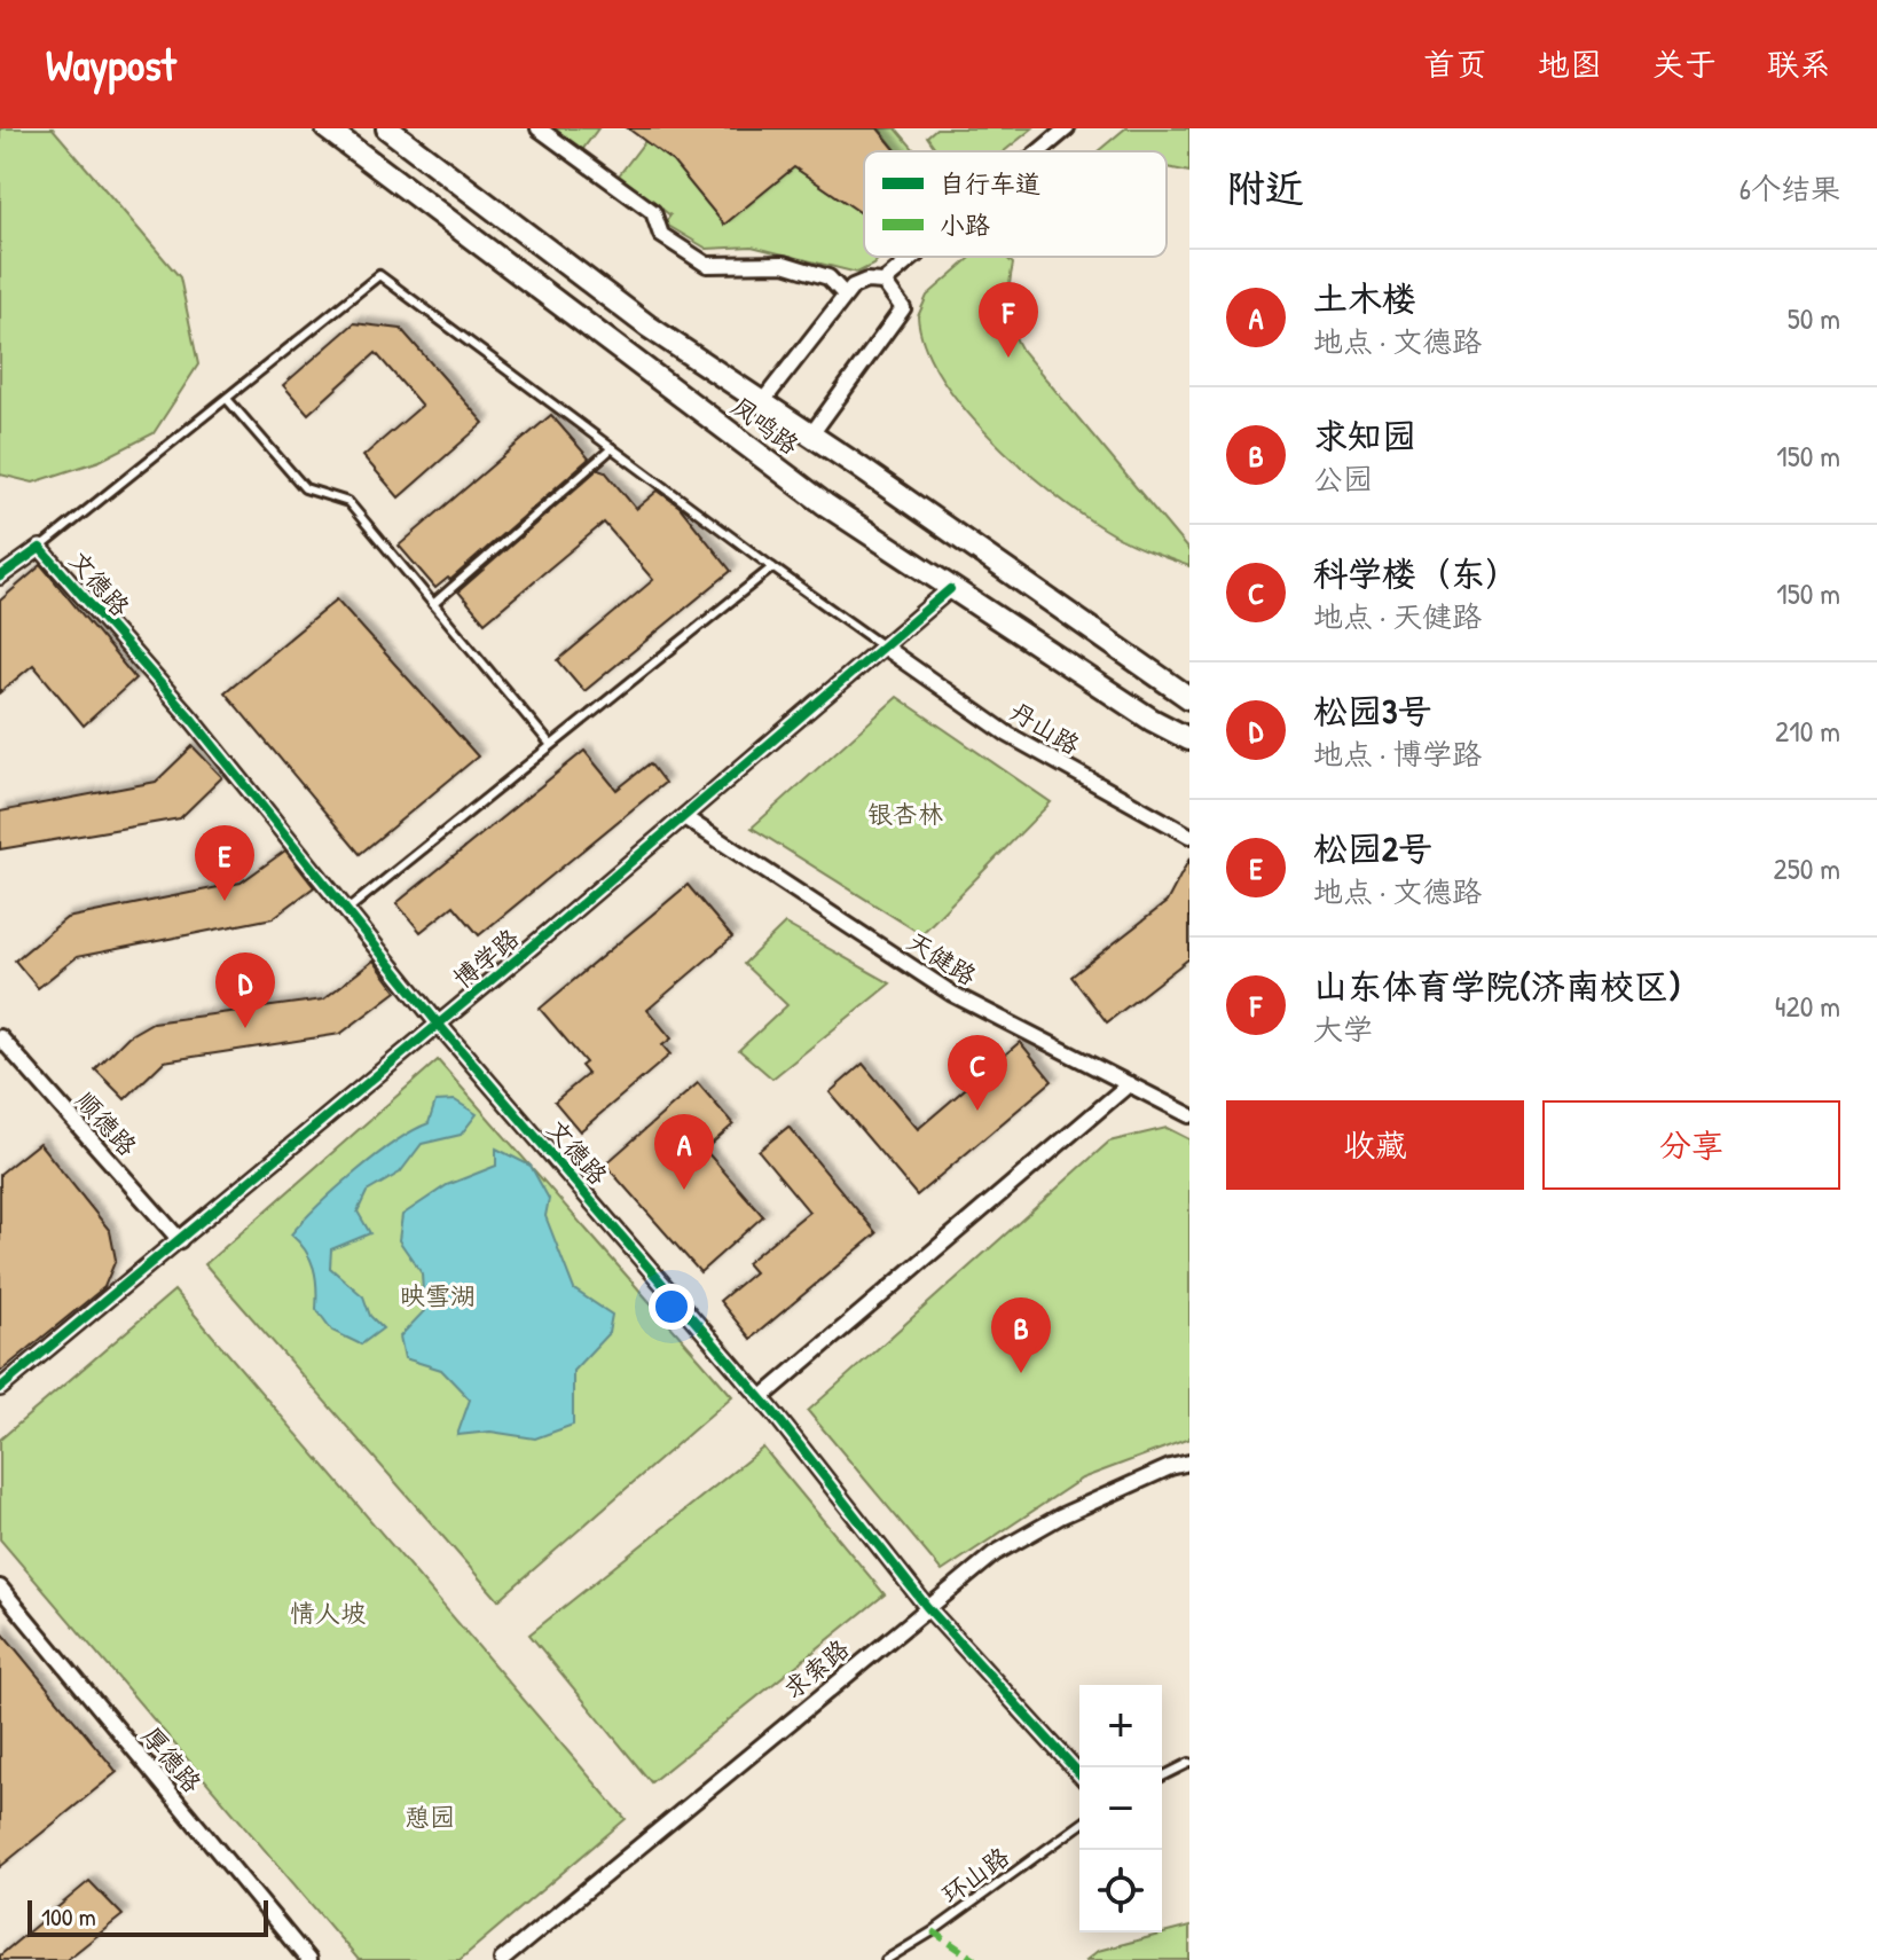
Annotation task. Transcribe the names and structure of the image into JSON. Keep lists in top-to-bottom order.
{
  "streets": {
    "main road": ["凤鸣路"],
    "street": [
      "文德路",
      "丹山路",
      "博学路",
      "天健路",
      "顺德路",
      "求索路",
      "厚德路"
    ],
    "lane": ["环山路"]
  },
  "crossings": [
    ["凤鸣路", "博学路"],
    ["文德路", "博学路"],
    ["文德路", "求索路"],
    ["丹山路", "博学路"],
    ["博学路", "天健路"],
    ["博学路", "顺德路"]
  ],
  "parks": [
    "银杏林",
    "映雪湖",
    "情人坡",
    "憩园"
  ],
  "legend": ["自行车道", "小路"],
  "scale_bar": "100 m",
  "page": {
    "header": "Waypost",
    "nav": [
      "首页",
      "地图",
      "关于",
      "联系"
    ],
    "heading": ["附近", "6个结果"],
    "list": [
      {
        "mark": "A",
        "name": "土木楼",
        "note": "地点 · 文德路",
        "value": "50 m"
      },
      {
        "mark": "B",
        "name": "求知园",
        "note": "公园",
        "value": "150 m"
      },
      {
        "mark": "C",
        "name": "科学楼（东）",
        "note": "地点 · 天健路",
        "value": "150 m"
      },
      {
        "mark": "D",
        "name": "松园3号",
        "note": "地点 · 博学路",
        "value": "210 m"
      },
      {
        "mark": "E",
        "name": "松园2号",
        "note": "地点 · 文德路",
        "value": "250 m"
      },
      {
        "mark": "F",
        "name": "山东体育学院(济南校区)",
        "note": "大学",
        "value": "420 m"
      }
    ],
    "pins": [
      "F",
      "E",
      "D",
      "C",
      "A",
      "B"
    ],
    "buttons": ["收藏", "分享"],
    "map_buttons": ["+", "−"],
    "scale": "100 m"
  }
}
